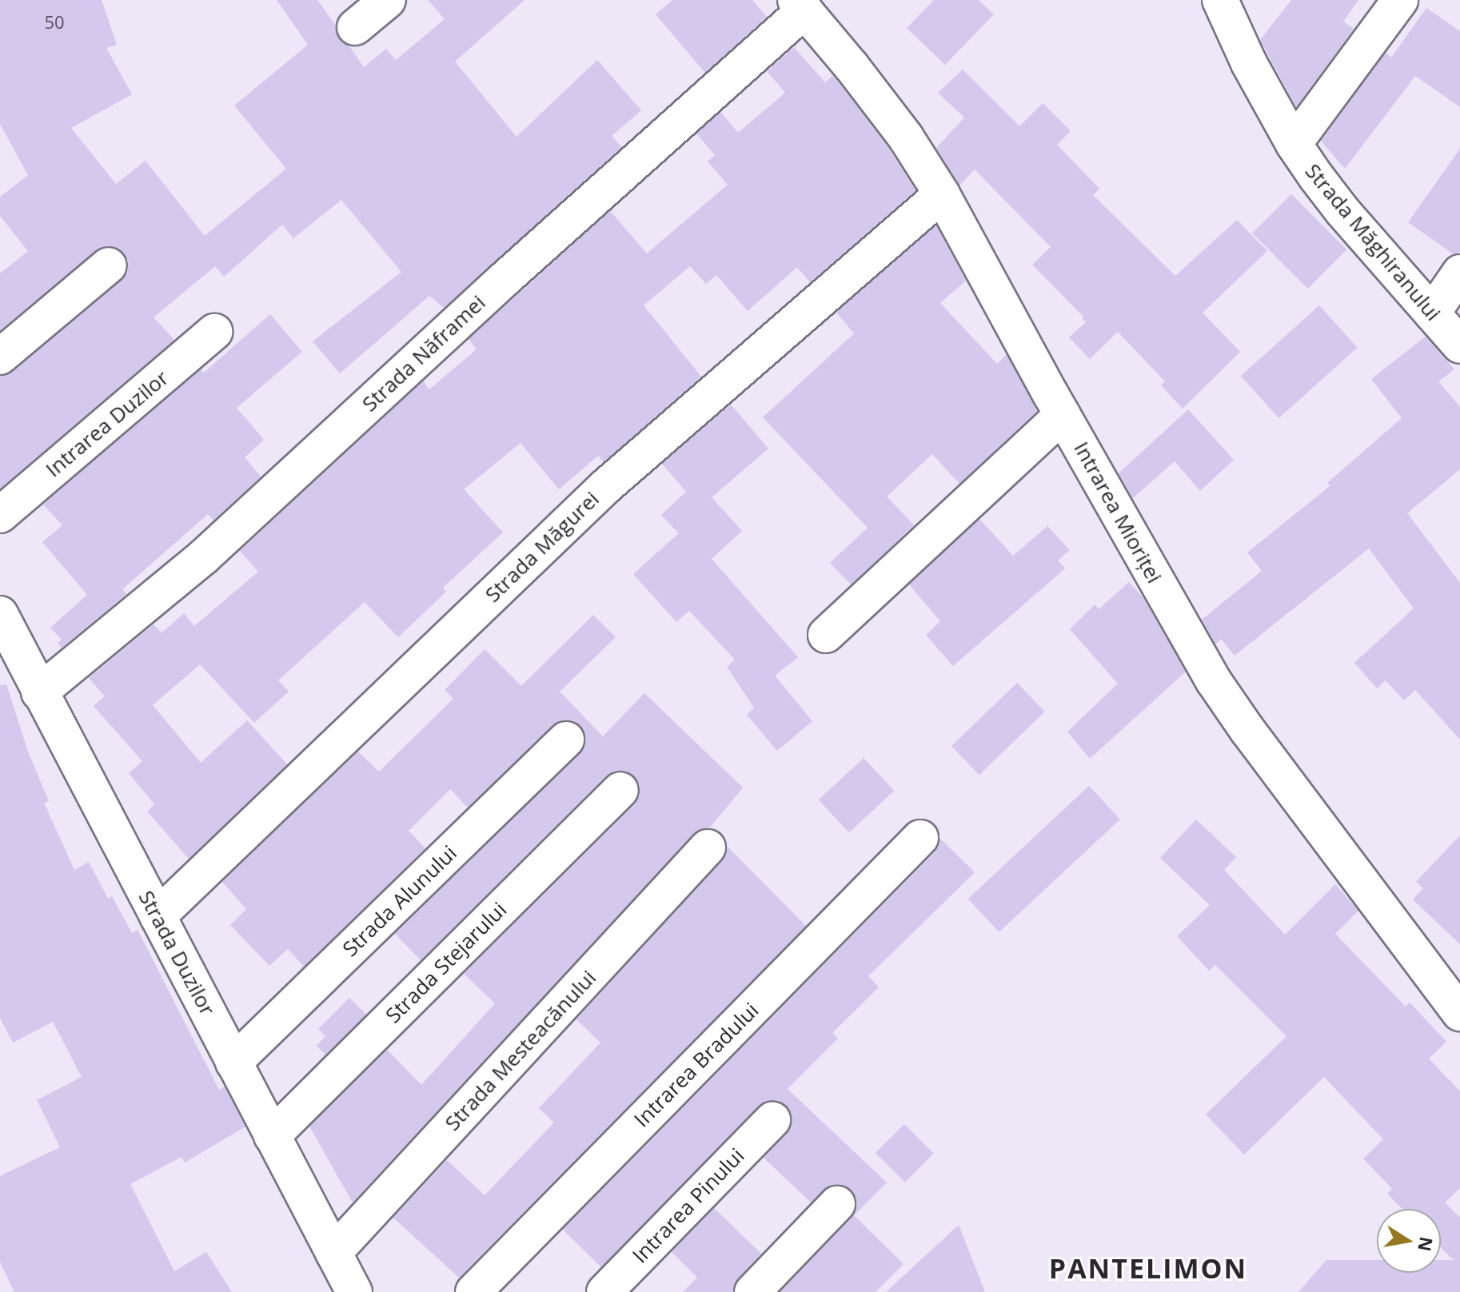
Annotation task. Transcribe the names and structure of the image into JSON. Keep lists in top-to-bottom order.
{
  "streets": {
    "street": [
      "Strada Măghiranului",
      "Strada Năframei",
      "Intrarea Duzilor",
      "Intrarea Mioriței",
      "Strada Măgurei",
      "Strada Alunului",
      "Strada Duzilor",
      "Strada Stejarului",
      "Strada Mesteacănului",
      "Intrarea Bradului",
      "Intrarea Pinului"
    ]
  },
  "crossings": [
    ["Strada Năframei", "Intrarea Mioriței"],
    ["Strada Năframei", "Strada Duzilor"],
    ["Intrarea Mioriței", "Strada Măgurei"],
    ["Strada Măgurei", "Strada Duzilor"],
    ["Strada Alunului", "Strada Duzilor"],
    ["Strada Duzilor", "Strada Stejarului"],
    ["Strada Duzilor", "Strada Mesteacănului"]
  ],
  "districts": ["PANTELIMON"],
  "house_numbers": ["50"],
  "north": "right"
}
